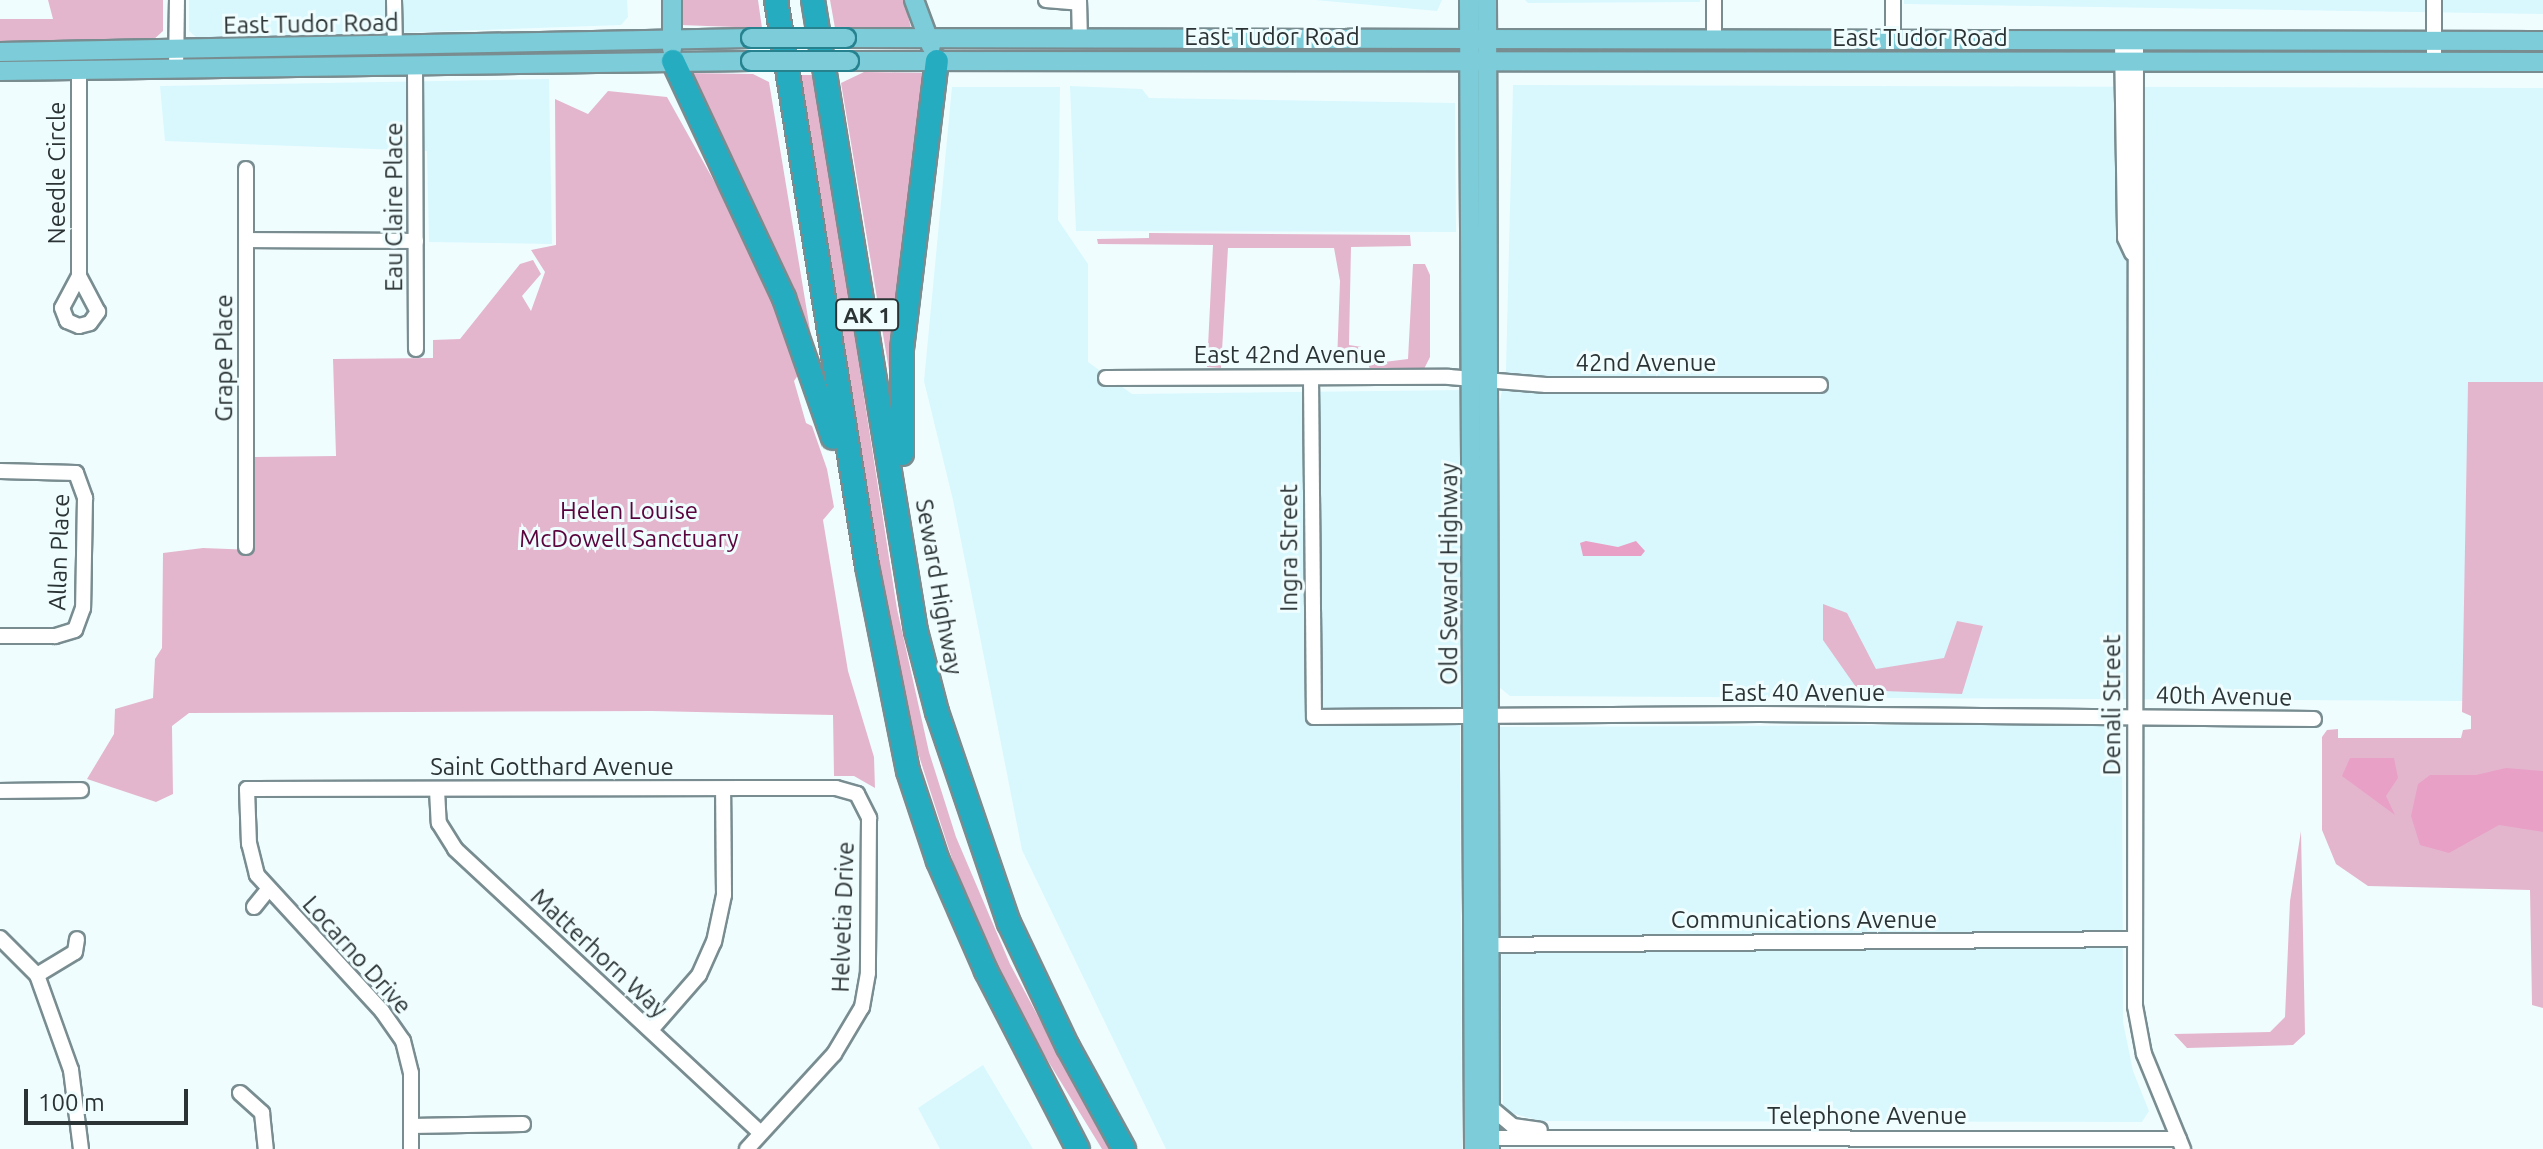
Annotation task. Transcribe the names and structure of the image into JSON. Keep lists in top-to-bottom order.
{
  "streets": {
    "highway": ["AK 1", "Seward Highway"],
    "main road": ["East Tudor Road", "Old Seward Highway"],
    "street": [
      "Needle Circle",
      "Eau Claire Place",
      "East 42nd Avenue",
      "Grape Place",
      "42nd Avenue",
      "Ingra Street",
      "Allan Place",
      "East 40 Avenue",
      "40th Avenue",
      "Denali Street",
      "Saint Gotthard Avenue",
      "Helvetia Drive",
      "Communications Avenue",
      "Matterhorn Way",
      "Locarno Drive",
      "Telephone Avenue"
    ]
  },
  "crossings": [
    ["East Tudor Road", "Needle Circle"],
    ["East Tudor Road", "Eau Claire Place"],
    ["East Tudor Road", "Old Seward Highway"],
    ["East Tudor Road", "Denali Street"],
    ["East 42nd Avenue", "42nd Avenue"],
    ["East 42nd Avenue", "Ingra Street"],
    ["East 42nd Avenue", "Old Seward Highway"],
    ["42nd Avenue", "Old Seward Highway"],
    ["Ingra Street", "East 40 Avenue"],
    ["Old Seward Highway", "East 40 Avenue"],
    ["Old Seward Highway", "Communications Avenue"],
    ["Old Seward Highway", "Telephone Avenue"],
    ["East 40 Avenue", "40th Avenue"],
    ["East 40 Avenue", "Denali Street"],
    ["40th Avenue", "Denali Street"],
    ["Denali Street", "Communications Avenue"],
    ["Denali Street", "Telephone Avenue"],
    ["Saint Gotthard Avenue", "Helvetia Drive"],
    ["Saint Gotthard Avenue", "Matterhorn Way"],
    ["Saint Gotthard Avenue", "Locarno Drive"],
    ["Helvetia Drive", "Matterhorn Way"]
  ],
  "parks": ["Helen Louise McDowell Sanctuary"],
  "scale_bar": "100 m"
}
